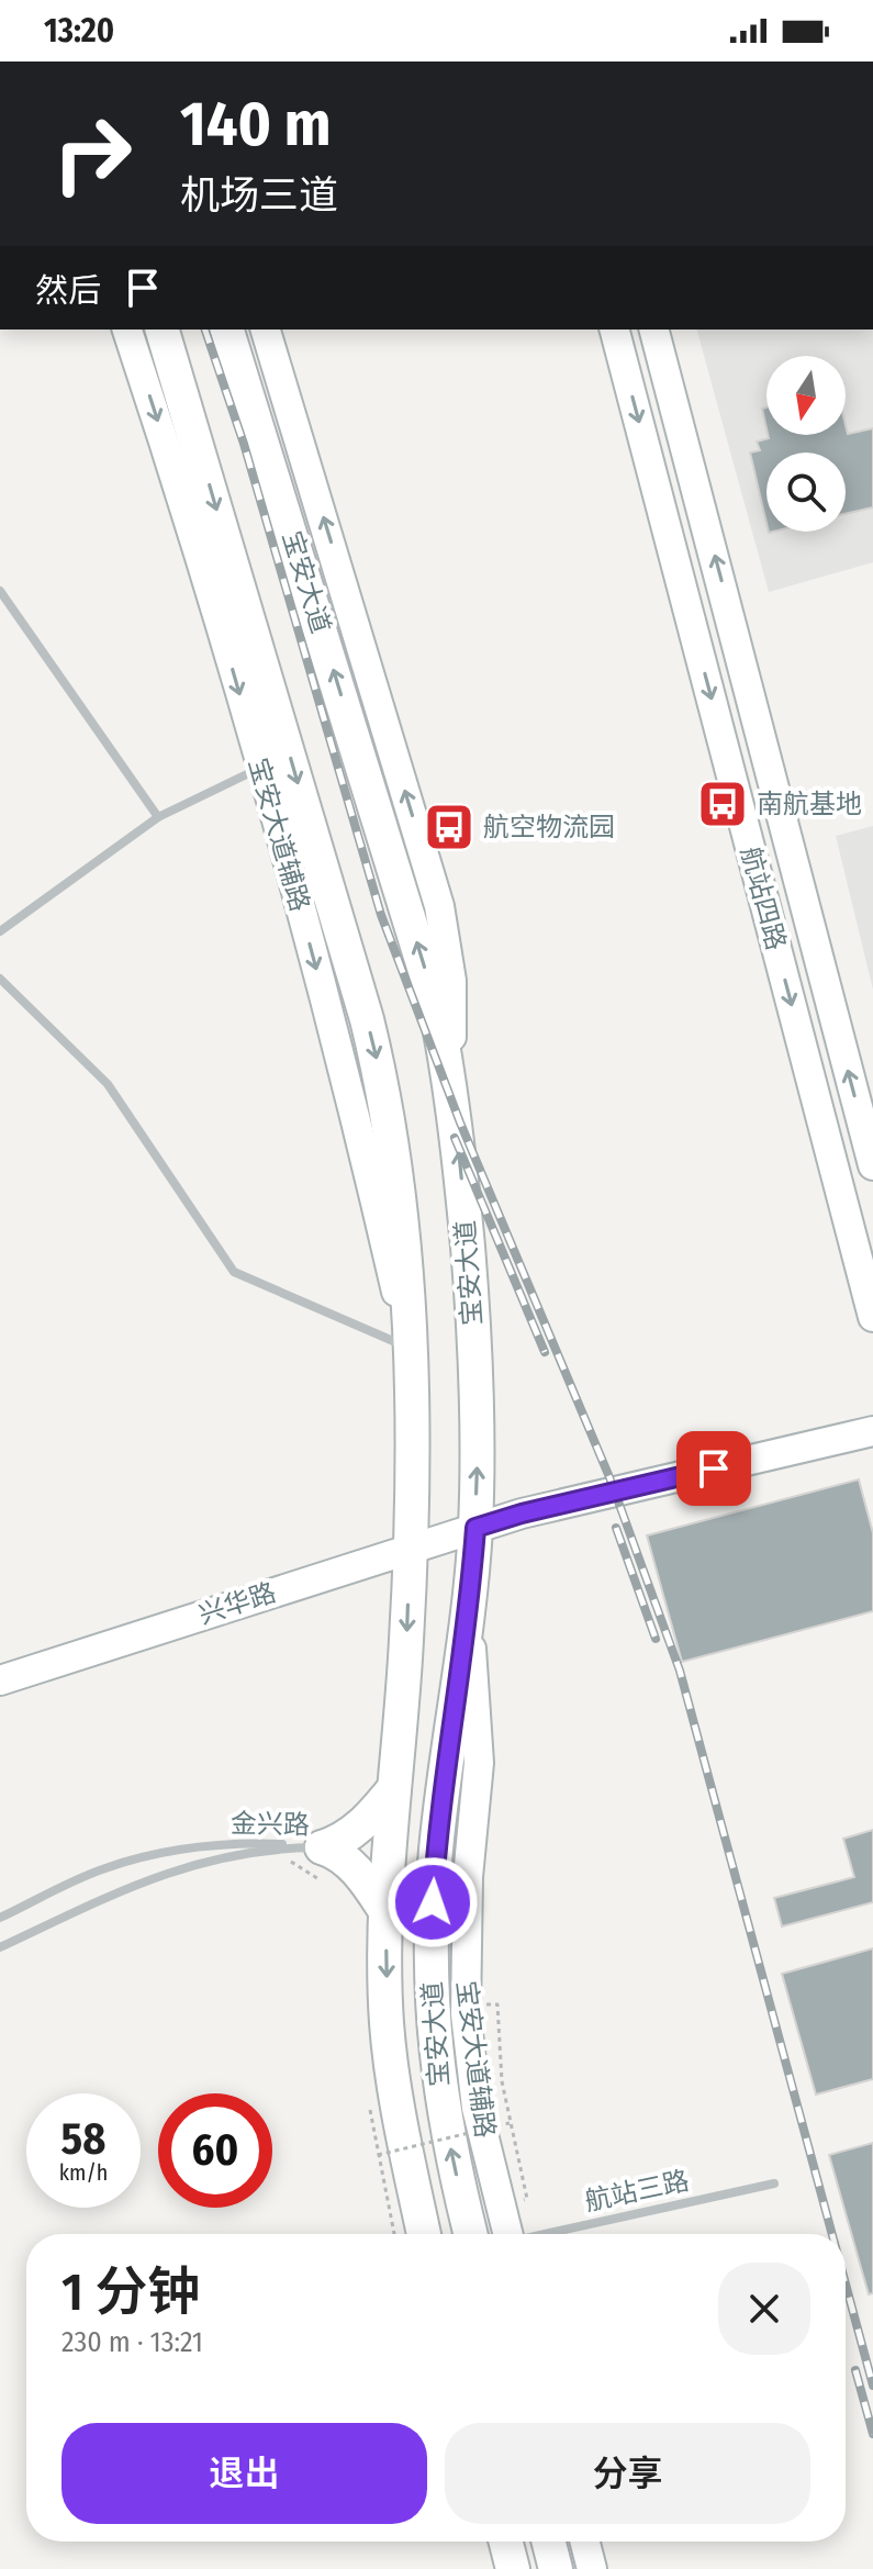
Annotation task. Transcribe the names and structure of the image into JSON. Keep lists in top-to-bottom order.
{
  "streets": {
    "main road": ["宝安大道"],
    "street": [
      "宝安大道辅路",
      "航站四路",
      "兴华路",
      "金兴路",
      "航站三路"
    ]
  },
  "crossings": [
    ["宝安大道", "宝安大道辅路"],
    ["宝安大道", "兴华路"]
  ],
  "places": {
    "bus stop": ["南航基地", "航空物流园"]
  },
  "north": "bottom",
  "page": {
    "status": "13:20",
    "turn": ["140 m", "机场三道"],
    "then": "然后",
    "speed": "58 km/h",
    "limit": "60",
    "heading": ["1 分钟", "230 m · 13:21"],
    "buttons": ["退出", "分享"]
  }
}
